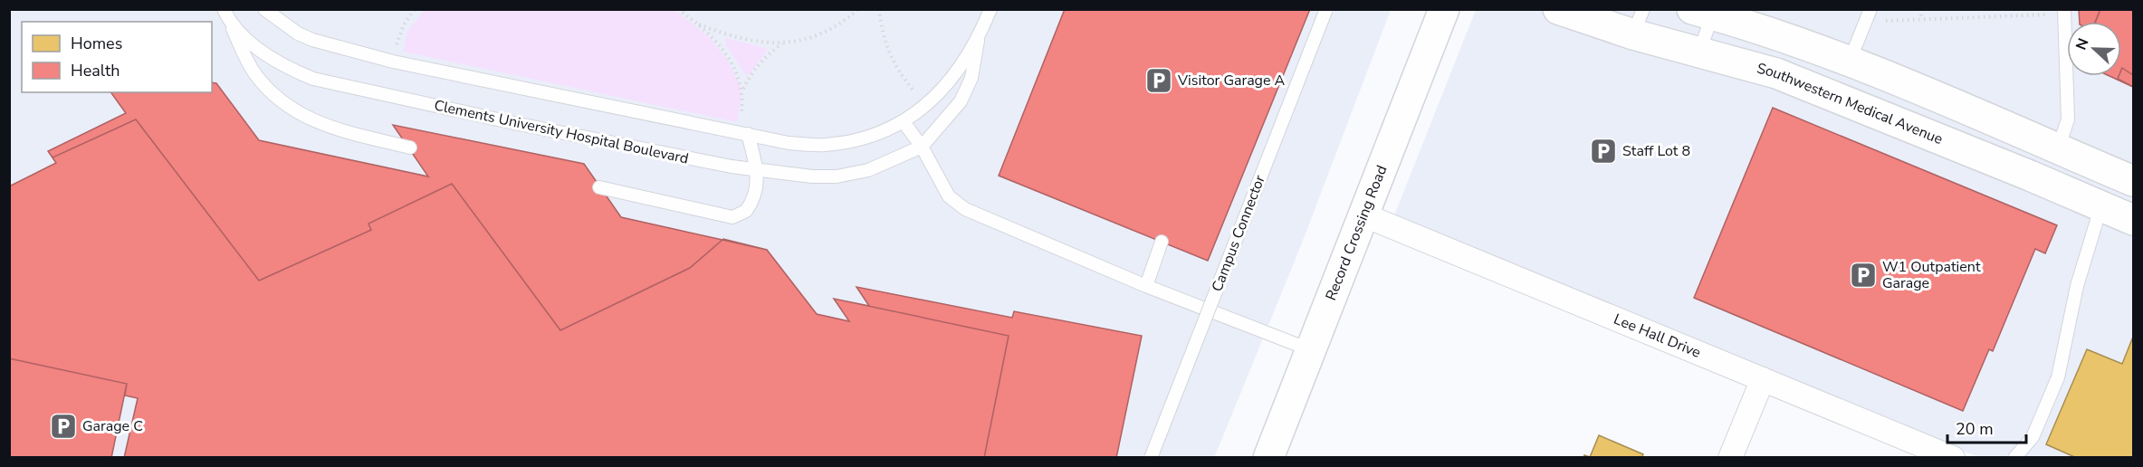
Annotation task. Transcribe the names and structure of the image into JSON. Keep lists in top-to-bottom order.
{
  "streets": {
    "street": ["Southwestern Medical Avenue", "Record Crossing Road", "Lee Hall Drive"],
    "lane": ["Clements University Hospital Boulevard", "Campus Connector"]
  },
  "crossings": [
    ["Record Crossing Road", "Lee Hall Drive"]
  ],
  "places": {
    "parking": [
      "Visitor Garage A",
      "Staff Lot 8",
      "W1 Outpatient Garage",
      "Garage C"
    ]
  },
  "legend": ["Homes", "Health"],
  "scale_bar": "20 m",
  "north": "left"
}
